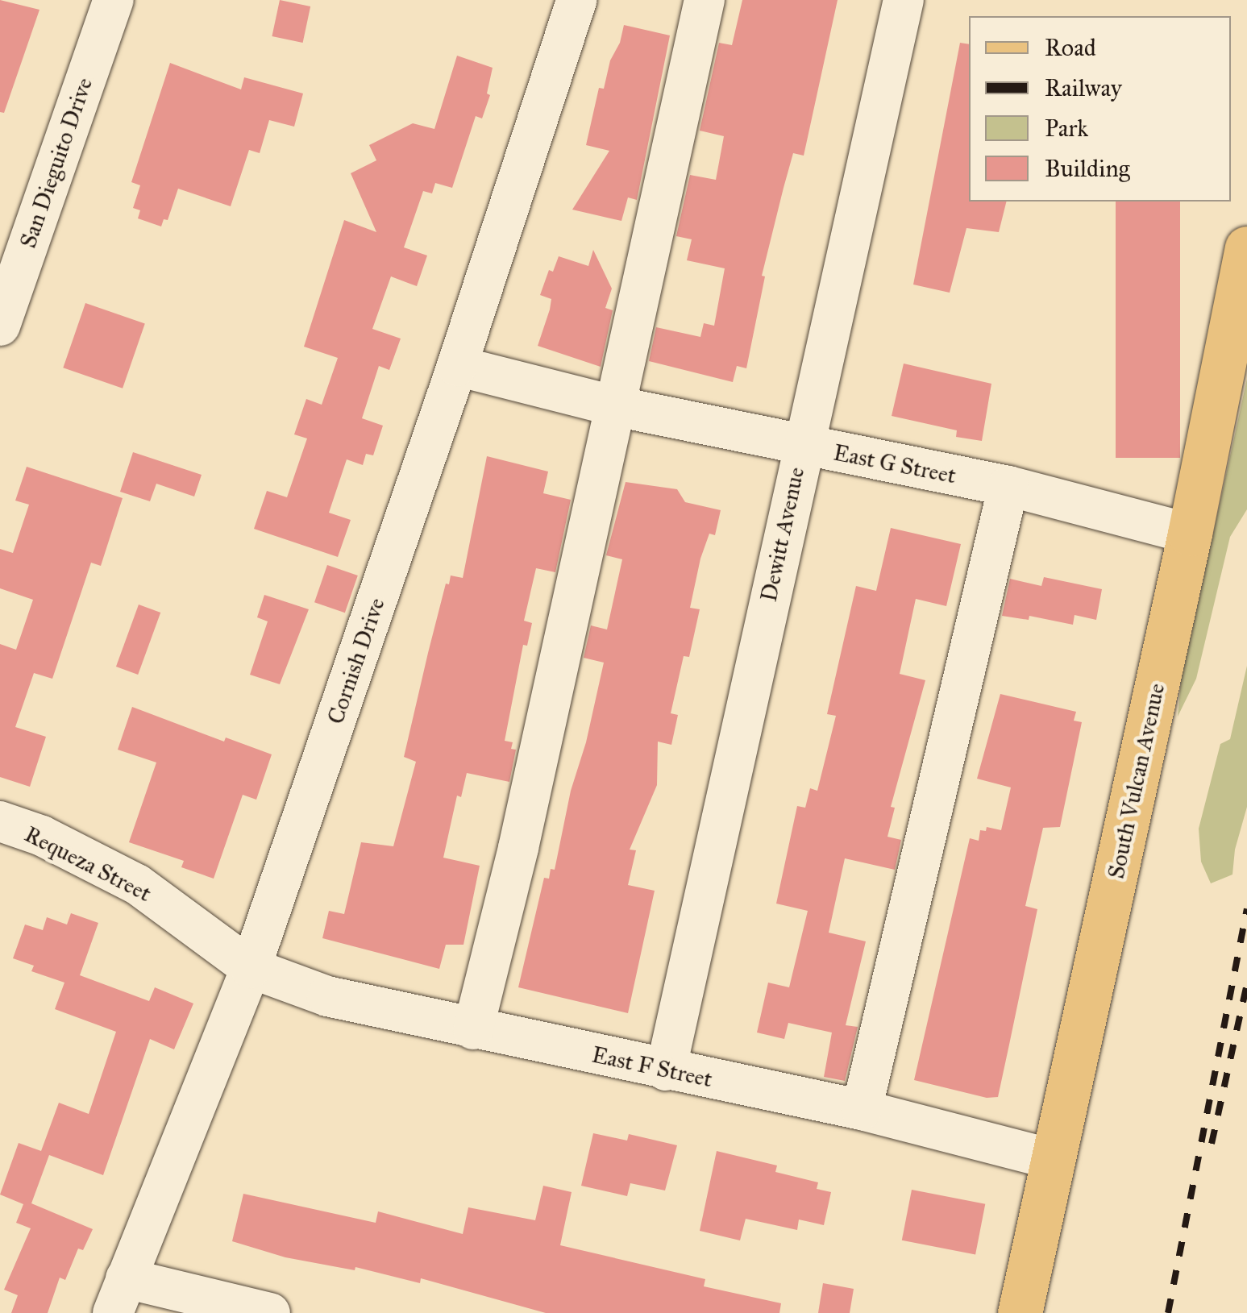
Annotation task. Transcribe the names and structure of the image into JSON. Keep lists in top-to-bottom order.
{
  "streets": {
    "main road": ["South Vulcan Avenue"],
    "street": [
      "San Dieguito Drive",
      "East G Street",
      "Dewitt Avenue",
      "Cornish Drive",
      "Requeza Street",
      "East F Street"
    ]
  },
  "crossings": [
    ["East G Street", "Dewitt Avenue"],
    ["East G Street", "Cornish Drive"],
    ["East G Street", "South Vulcan Avenue"],
    ["Dewitt Avenue", "East F Street"],
    ["Cornish Drive", "Requeza Street"],
    ["Cornish Drive", "East F Street"],
    ["South Vulcan Avenue", "East F Street"],
    ["Requeza Street", "East F Street"]
  ],
  "legend": [
    "Road",
    "Railway",
    "Park",
    "Building"
  ]
}
